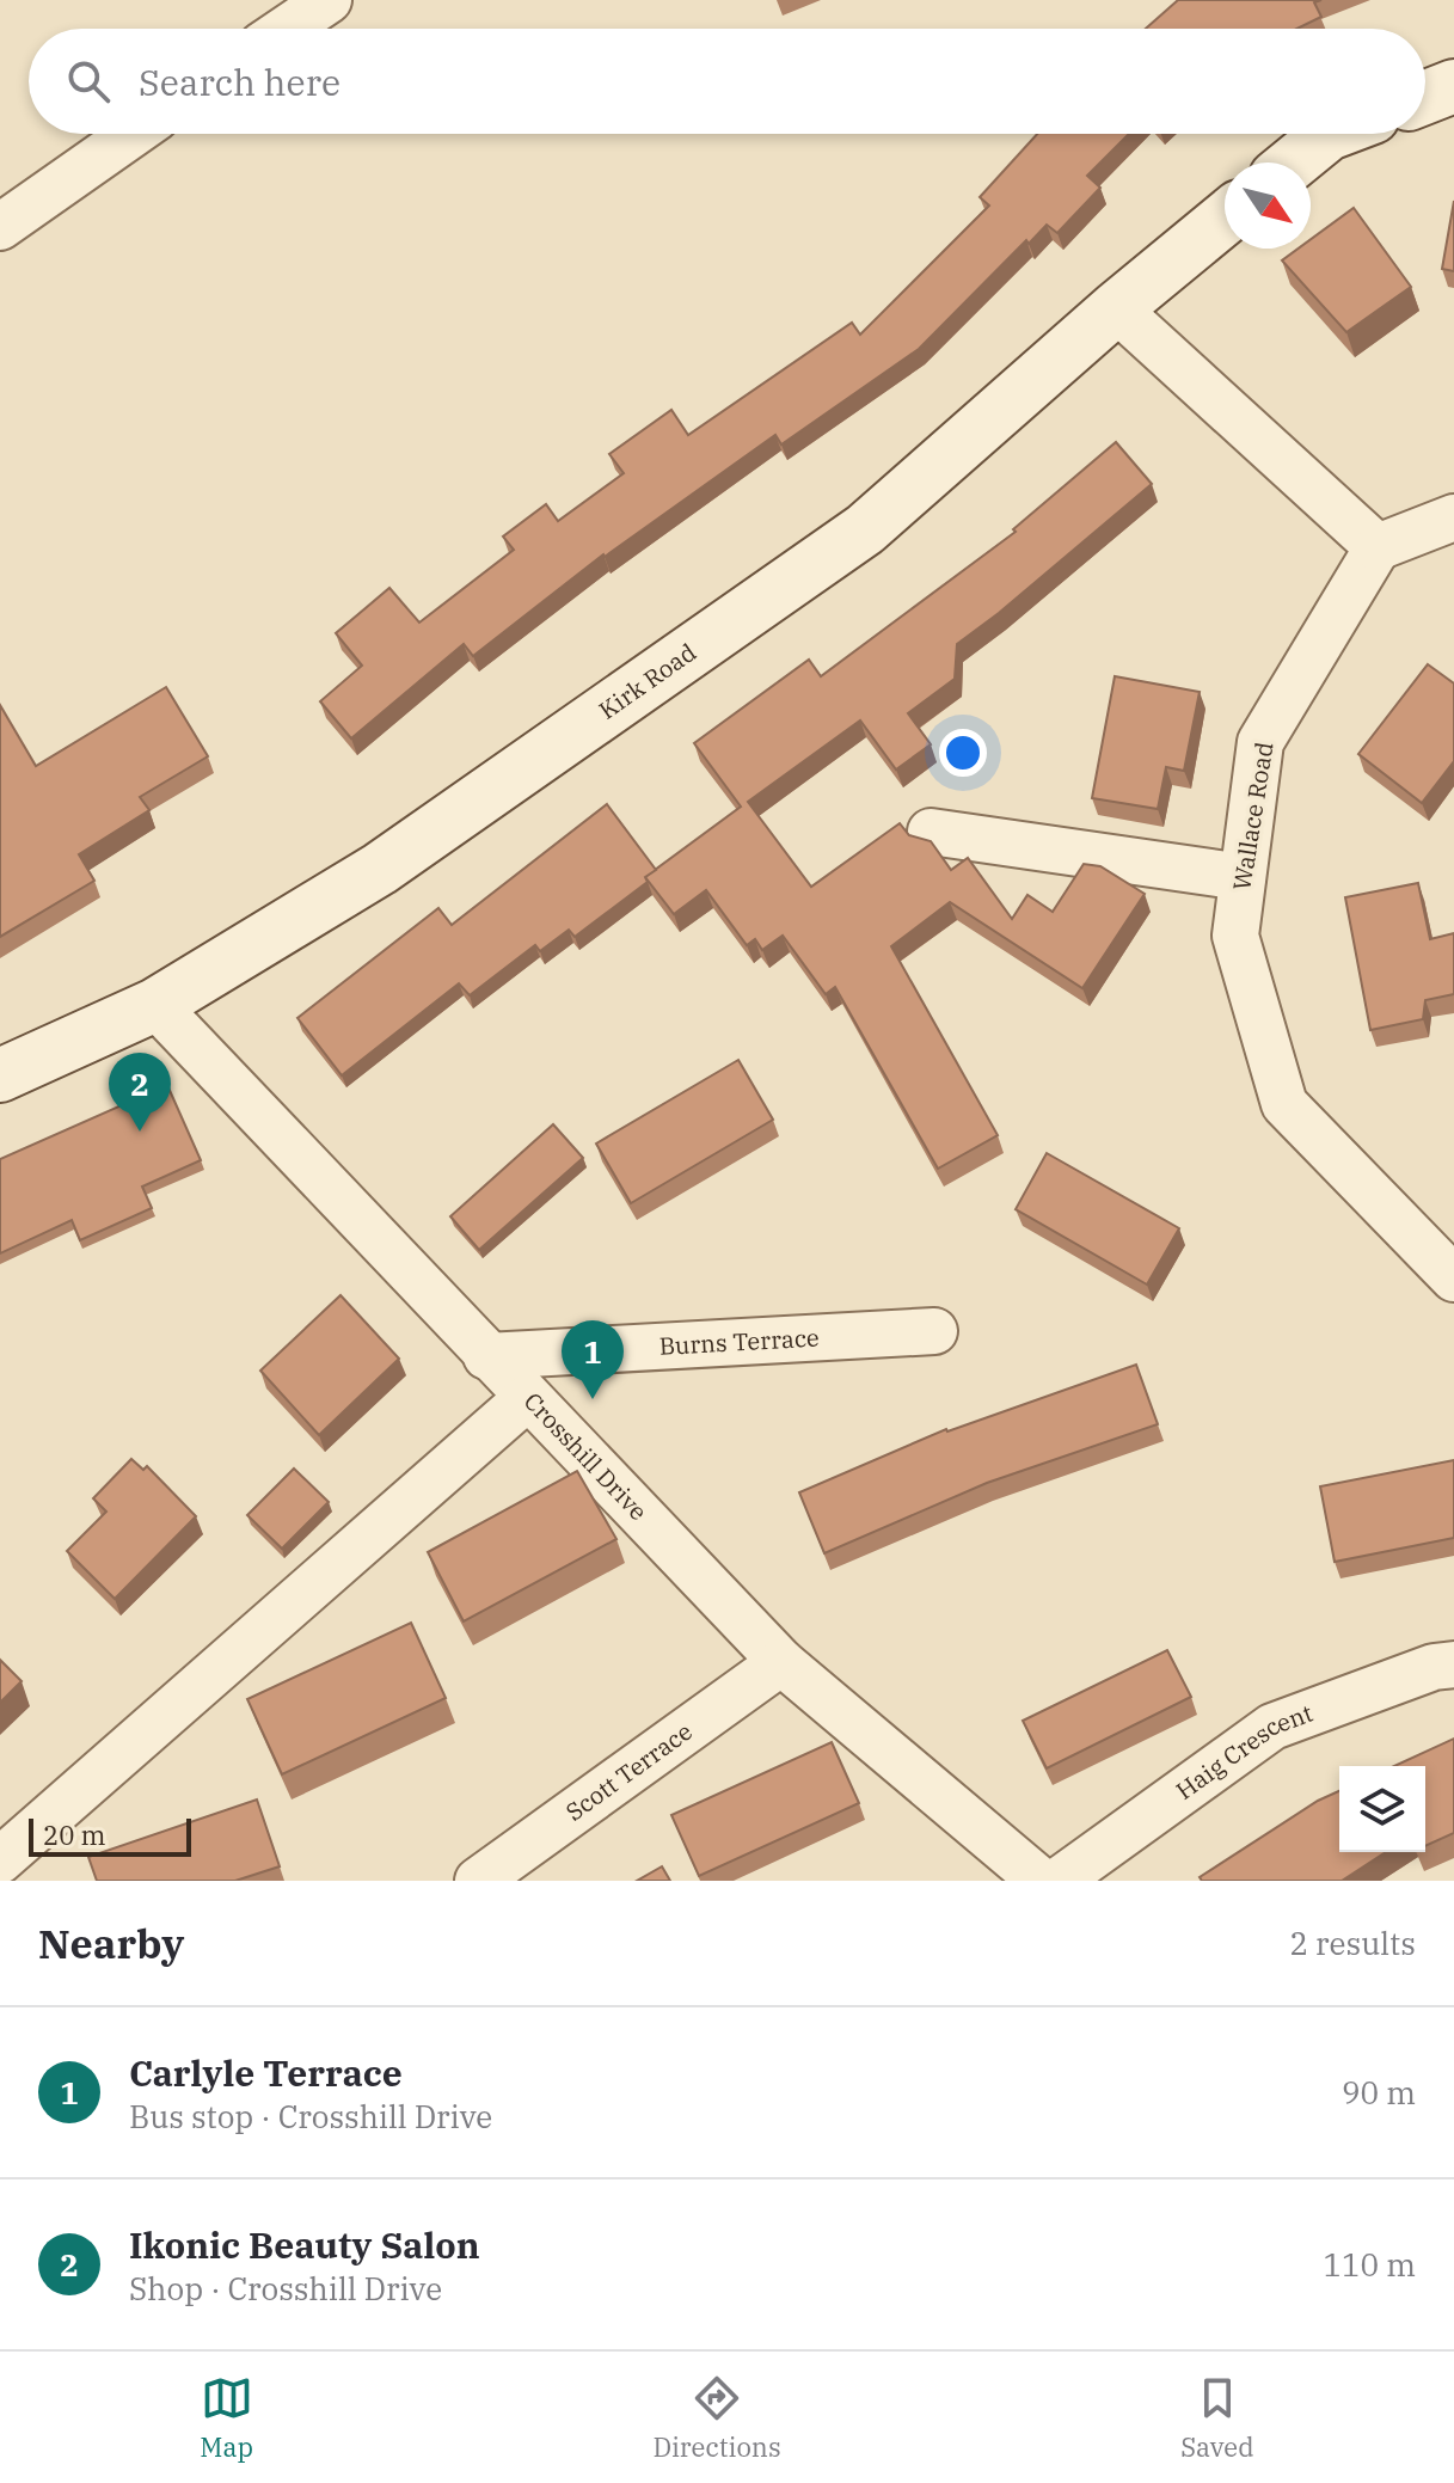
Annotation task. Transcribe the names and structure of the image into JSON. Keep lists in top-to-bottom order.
{
  "streets": {
    "main road": ["Kirk Road"],
    "street": [
      "Wallace Road",
      "Burns Terrace",
      "Crosshill Drive",
      "Haig Crescent",
      "Scott Terrace"
    ]
  },
  "crossings": [
    ["Kirk Road", "Crosshill Drive"],
    ["Burns Terrace", "Crosshill Drive"],
    ["Crosshill Drive", "Scott Terrace"]
  ],
  "scale_bar": "20 m",
  "north": "bottom right",
  "page": {
    "search": "Search here",
    "pins": ["2", "1"],
    "scale": "20 m",
    "heading": ["Nearby", "2 results"],
    "list": [
      {
        "mark": "1",
        "name": "Carlyle Terrace",
        "note": "Bus stop · Crosshill Drive",
        "value": "90 m"
      },
      {
        "mark": "2",
        "name": "Ikonic Beauty Salon",
        "note": "Shop · Crosshill Drive",
        "value": "110 m"
      }
    ],
    "nav": ["Map", "Directions", "Saved"]
  }
}
